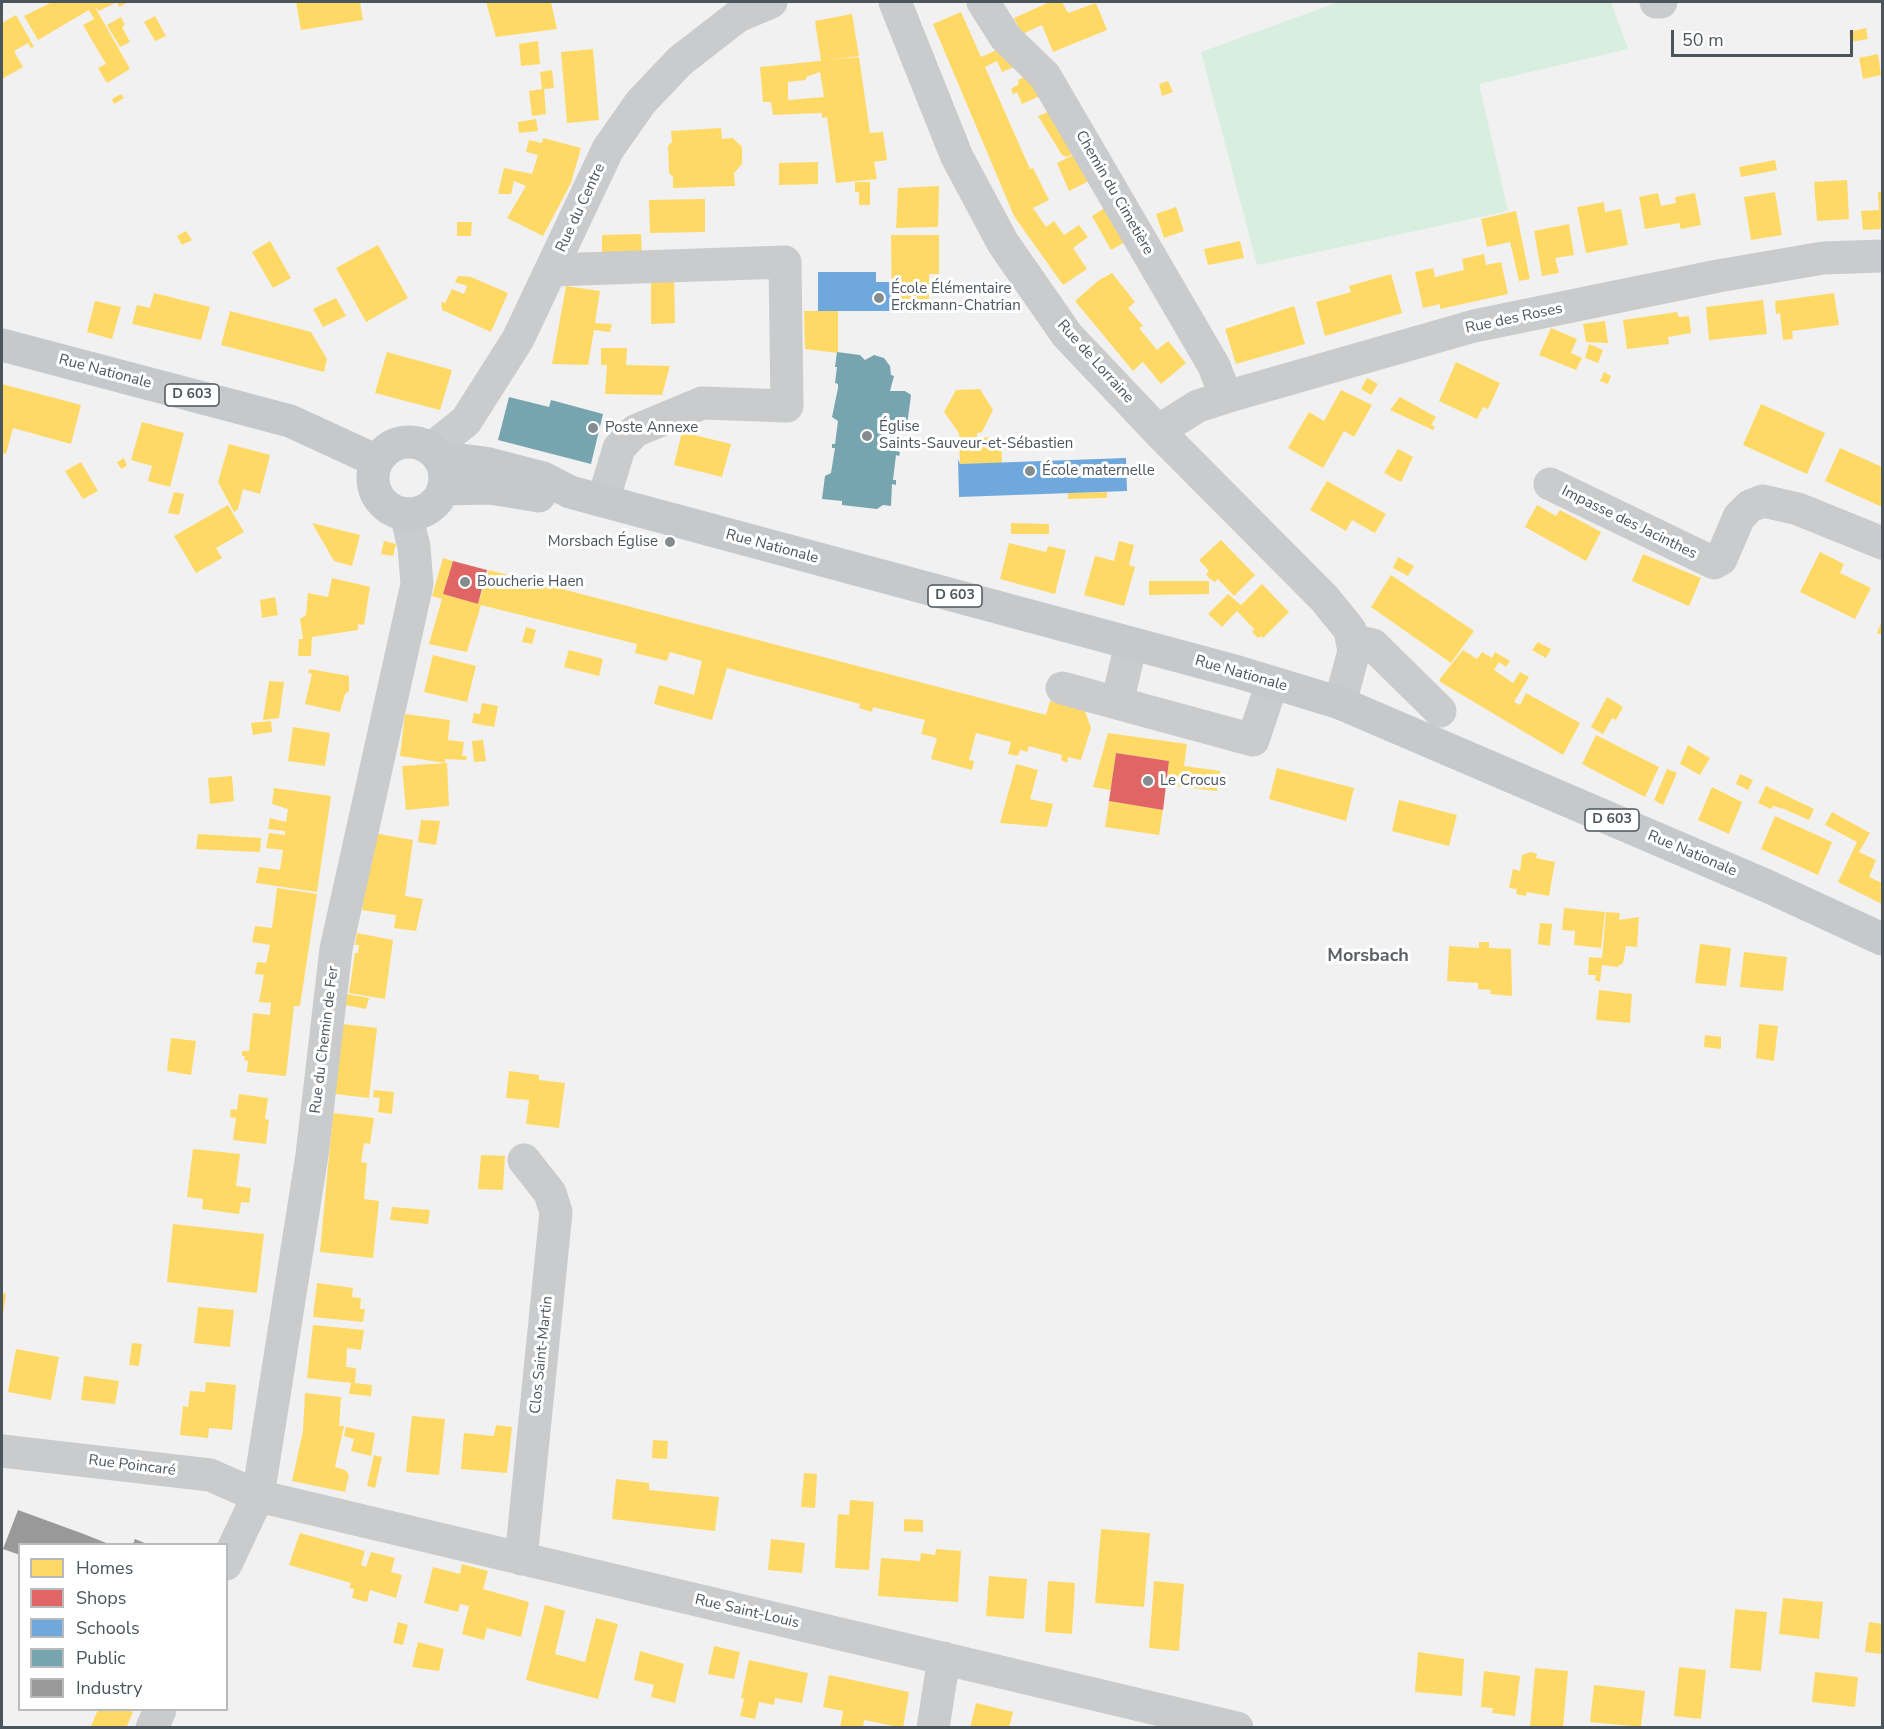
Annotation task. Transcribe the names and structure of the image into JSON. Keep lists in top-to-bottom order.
{
  "streets": {
    "main road": ["Rue Nationale", "D 603"],
    "street": [
      "Chemin du Cimetière",
      "Rue du Centre",
      "Rue des Roses",
      "Rue de Lorraine",
      "Impasse des Jacinthes",
      "Rue du Chemin de Fer",
      "Clos Saint-Martin",
      "Rue Poincaré",
      "Rue Saint-Louis"
    ]
  },
  "crossings": [
    ["Chemin du Cimetière", "Rue des Roses"],
    ["Rue du Centre", "Rue Nationale"],
    ["Rue du Centre", "Rue du Chemin de Fer"],
    ["Rue des Roses", "Rue de Lorraine"],
    ["Rue Nationale", "Rue du Chemin de Fer"],
    ["Rue du Chemin de Fer", "Rue Poincaré"],
    ["Rue du Chemin de Fer", "Rue Saint-Louis"],
    ["Clos Saint-Martin", "Rue Saint-Louis"],
    ["Rue Poincaré", "Rue Saint-Louis"]
  ],
  "districts": ["Morsbach"],
  "places": [
    "École Élémentaire Erckmann-Chatrian",
    "Poste Annexe",
    "Église Saints-Sauveur-et-Sébastien",
    "École maternelle",
    "Morsbach Église",
    "Boucherie Haen",
    "Le Crocus"
  ],
  "legend": [
    "Homes",
    "Shops",
    "Schools",
    "Public",
    "Industry"
  ],
  "scale_bar": "50 m"
}
